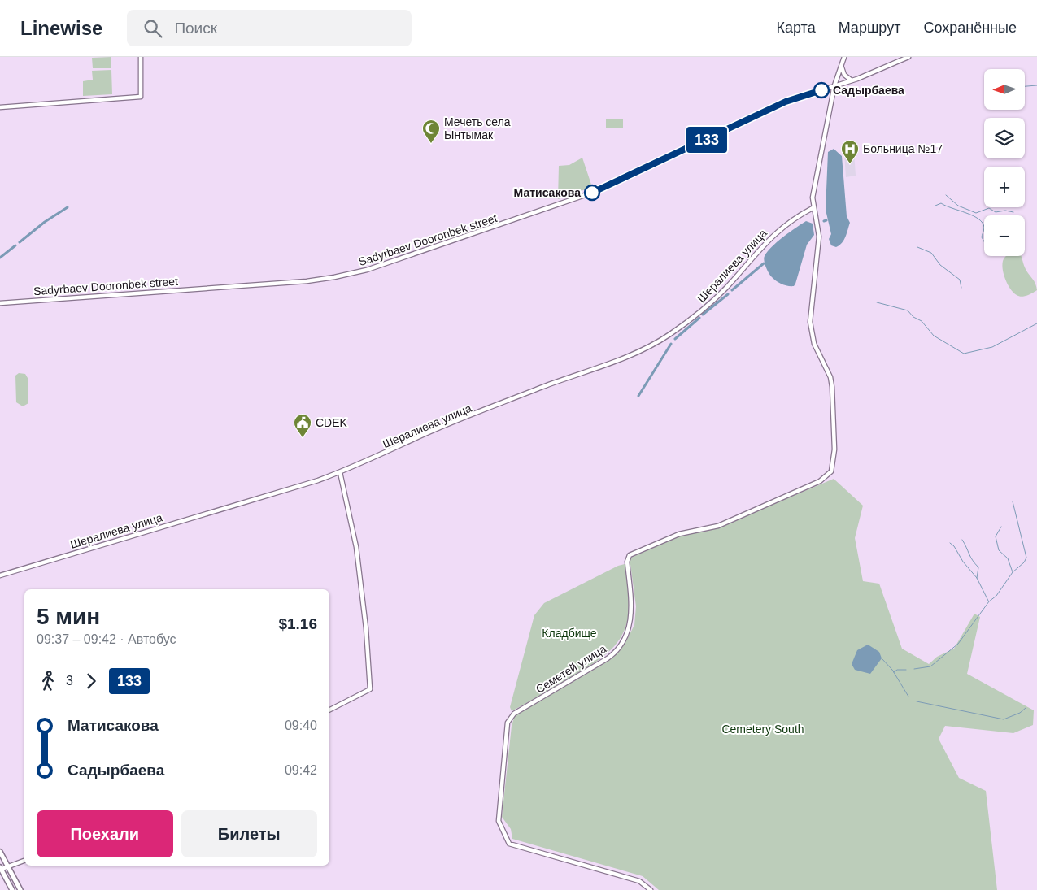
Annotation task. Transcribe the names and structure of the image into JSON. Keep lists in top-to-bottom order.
{
  "streets": {
    "street": ["Sadyrbaev Dooronbek street", "Шералиева улица", "Семетей улица"]
  },
  "crossings": [
    ["Шералиева улица", "Семетей улица"]
  ],
  "parks": ["Кладбище", "Cemetery South"],
  "places": {
    "other": ["Садырбаева", "Матисакова"],
    "mosque": ["Мечеть села Ынтымак"],
    "hospital": ["Больница №17"],
    "public building": ["CDEK"]
  },
  "lines": ["bus line 133"],
  "north": "left",
  "page": {
    "header": "Linewise",
    "search": "Поиск",
    "nav": ["Карта", "Маршрут", "Сохранённые"],
    "on_map": "133",
    "map_buttons": ["+", "−"],
    "heading": ["5 мин", "09:37 – 09:42 · Автобус", "$1.16"],
    "legs": ["3", "133"],
    "list": [
      {
        "name": "Матисакова",
        "value": "09:40"
      },
      {
        "name": "Садырбаева",
        "value": "09:42"
      }
    ],
    "buttons": ["Поехали", "Билеты"]
  }
}
